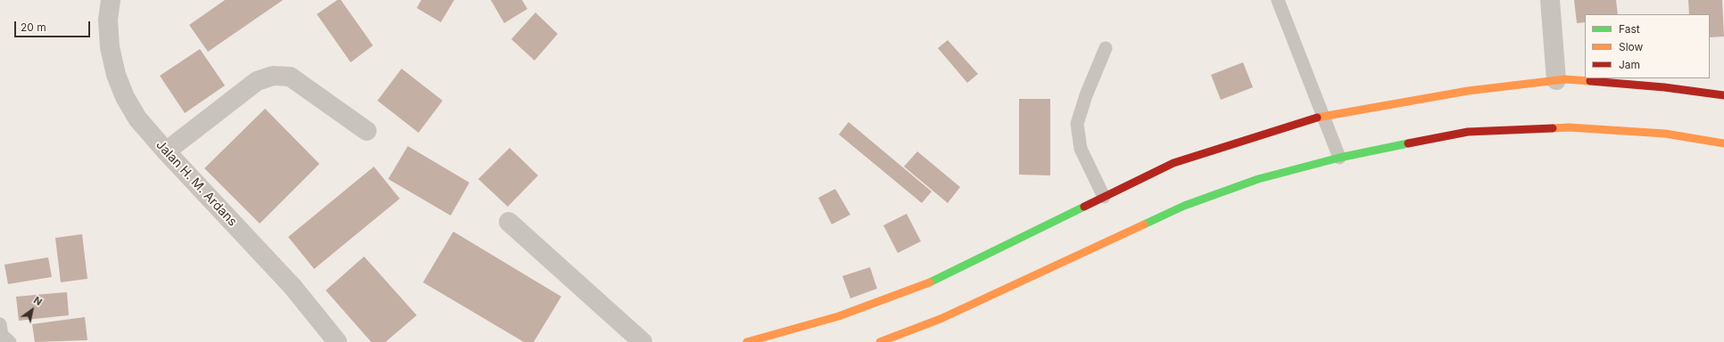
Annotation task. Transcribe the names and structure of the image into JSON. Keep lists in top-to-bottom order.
{
  "streets": {
    "street": ["Jalan H. M. Ardans"]
  },
  "legend": ["Fast", "Slow", "Jam"],
  "scale_bar": "20 m",
  "north": "top right"
}
